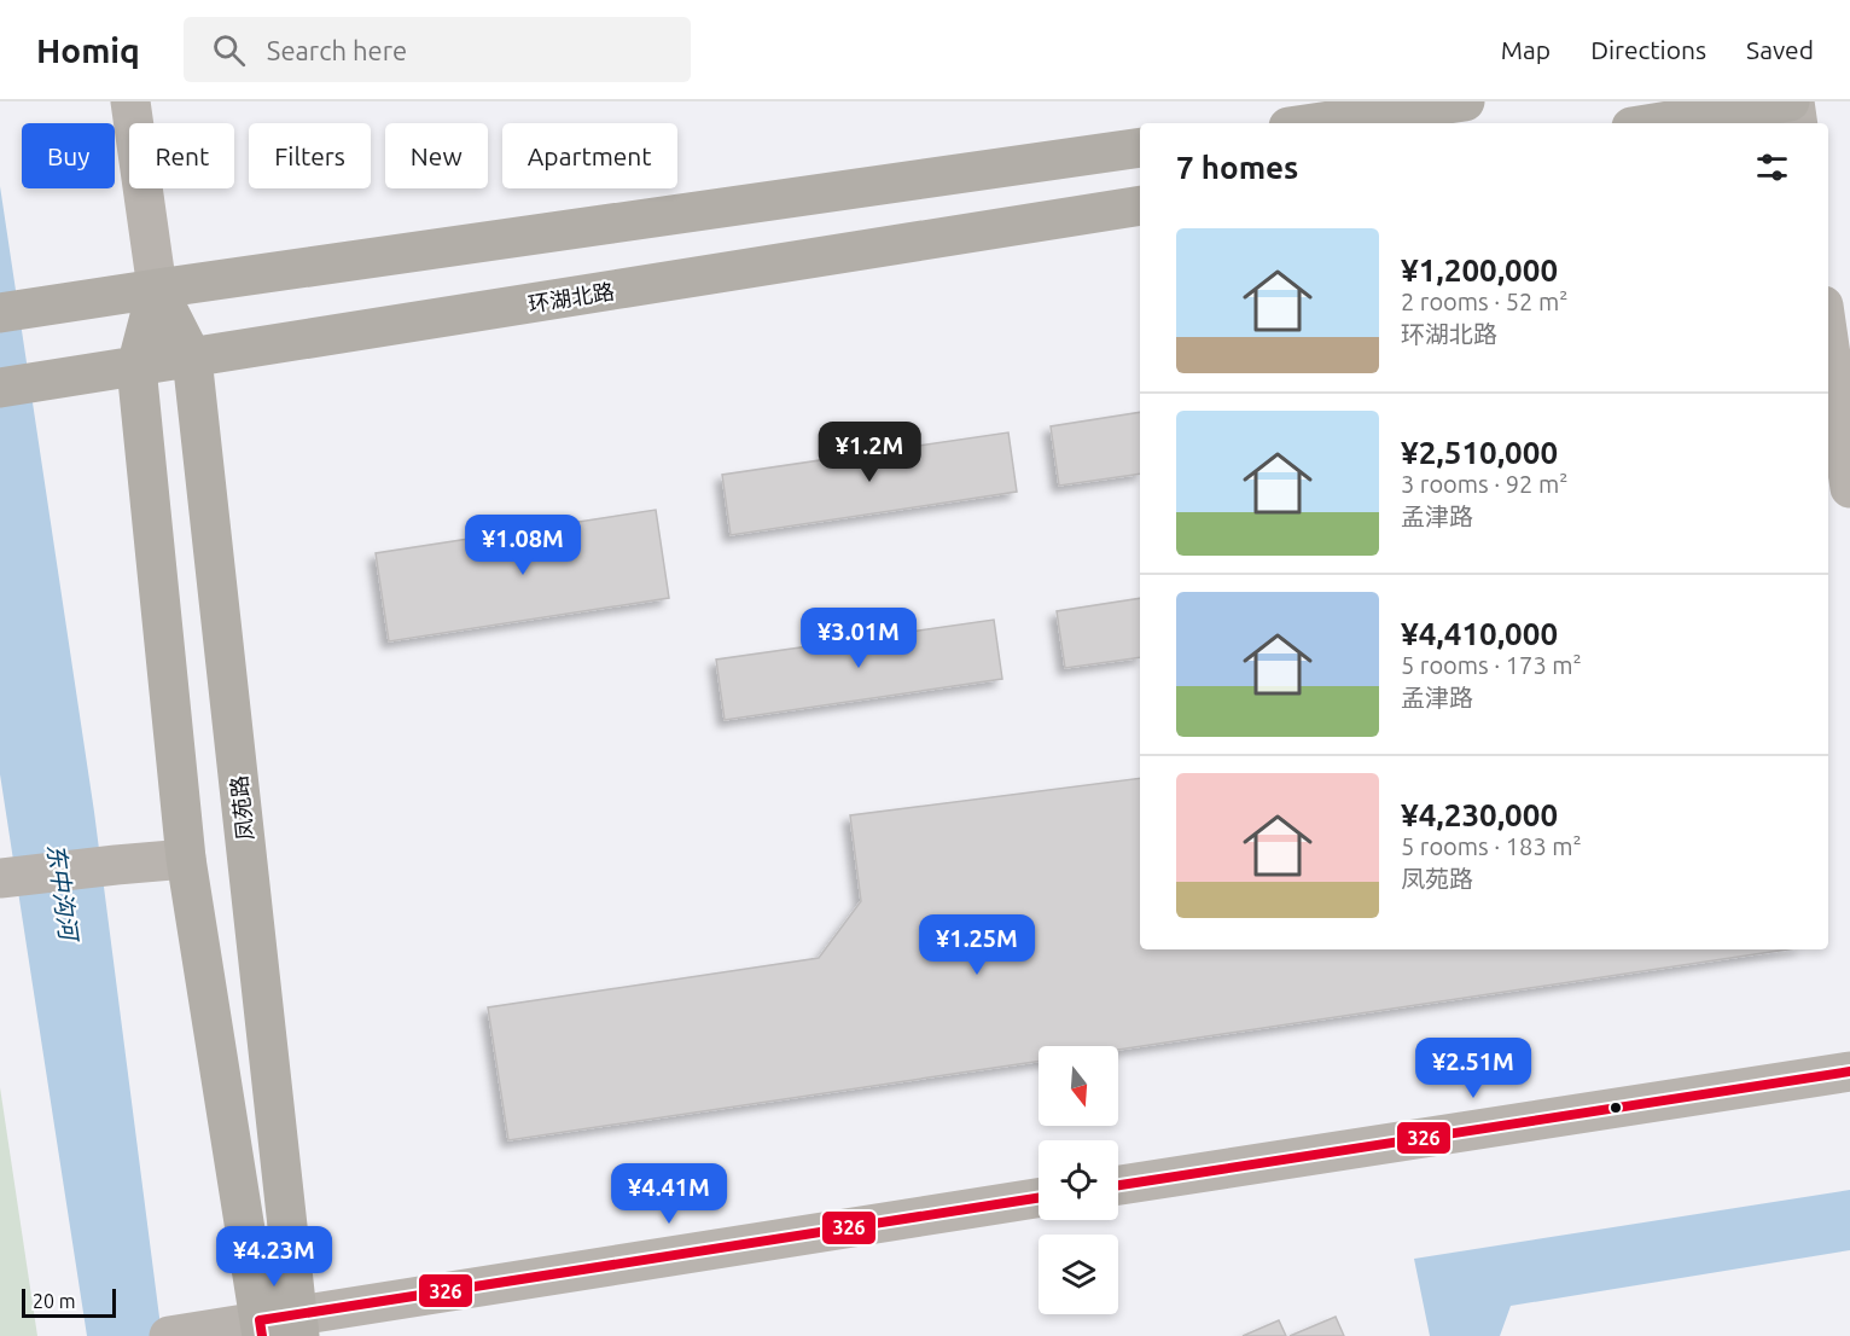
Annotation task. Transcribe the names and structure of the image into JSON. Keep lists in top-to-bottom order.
{
  "streets": {
    "main road": ["环湖北路", "凤苑路"]
  },
  "crossings": [
    ["环湖北路", "凤苑路"]
  ],
  "water": ["东中沟河"],
  "lines": ["transit line 326"],
  "scale_bar": "20 m",
  "north": "bottom",
  "page": {
    "header": "Homiq",
    "search": "Search here",
    "nav": ["Map", "Directions", "Saved"],
    "chip": [
      "Buy",
      "Rent",
      "Filters",
      "New",
      "Apartment"
    ],
    "heading": "7 homes",
    "list": [
      {
        "name": "¥1,200,000",
        "note": "2 rooms · 52 m² · 环湖北路"
      },
      {
        "name": "¥2,510,000",
        "note": "3 rooms · 92 m² · 孟津路"
      },
      {
        "name": "¥4,410,000",
        "note": "5 rooms · 173 m² · 孟津路"
      },
      {
        "name": "¥4,230,000",
        "note": "5 rooms · 183 m² · 凤苑路"
      }
    ],
    "price": [
      "¥1.2M",
      "¥1.08M",
      "¥3.01M",
      "¥1.25M",
      "¥2.51M",
      "¥4.41M",
      "¥4.23M"
    ],
    "scale": "20 m"
  }
}
